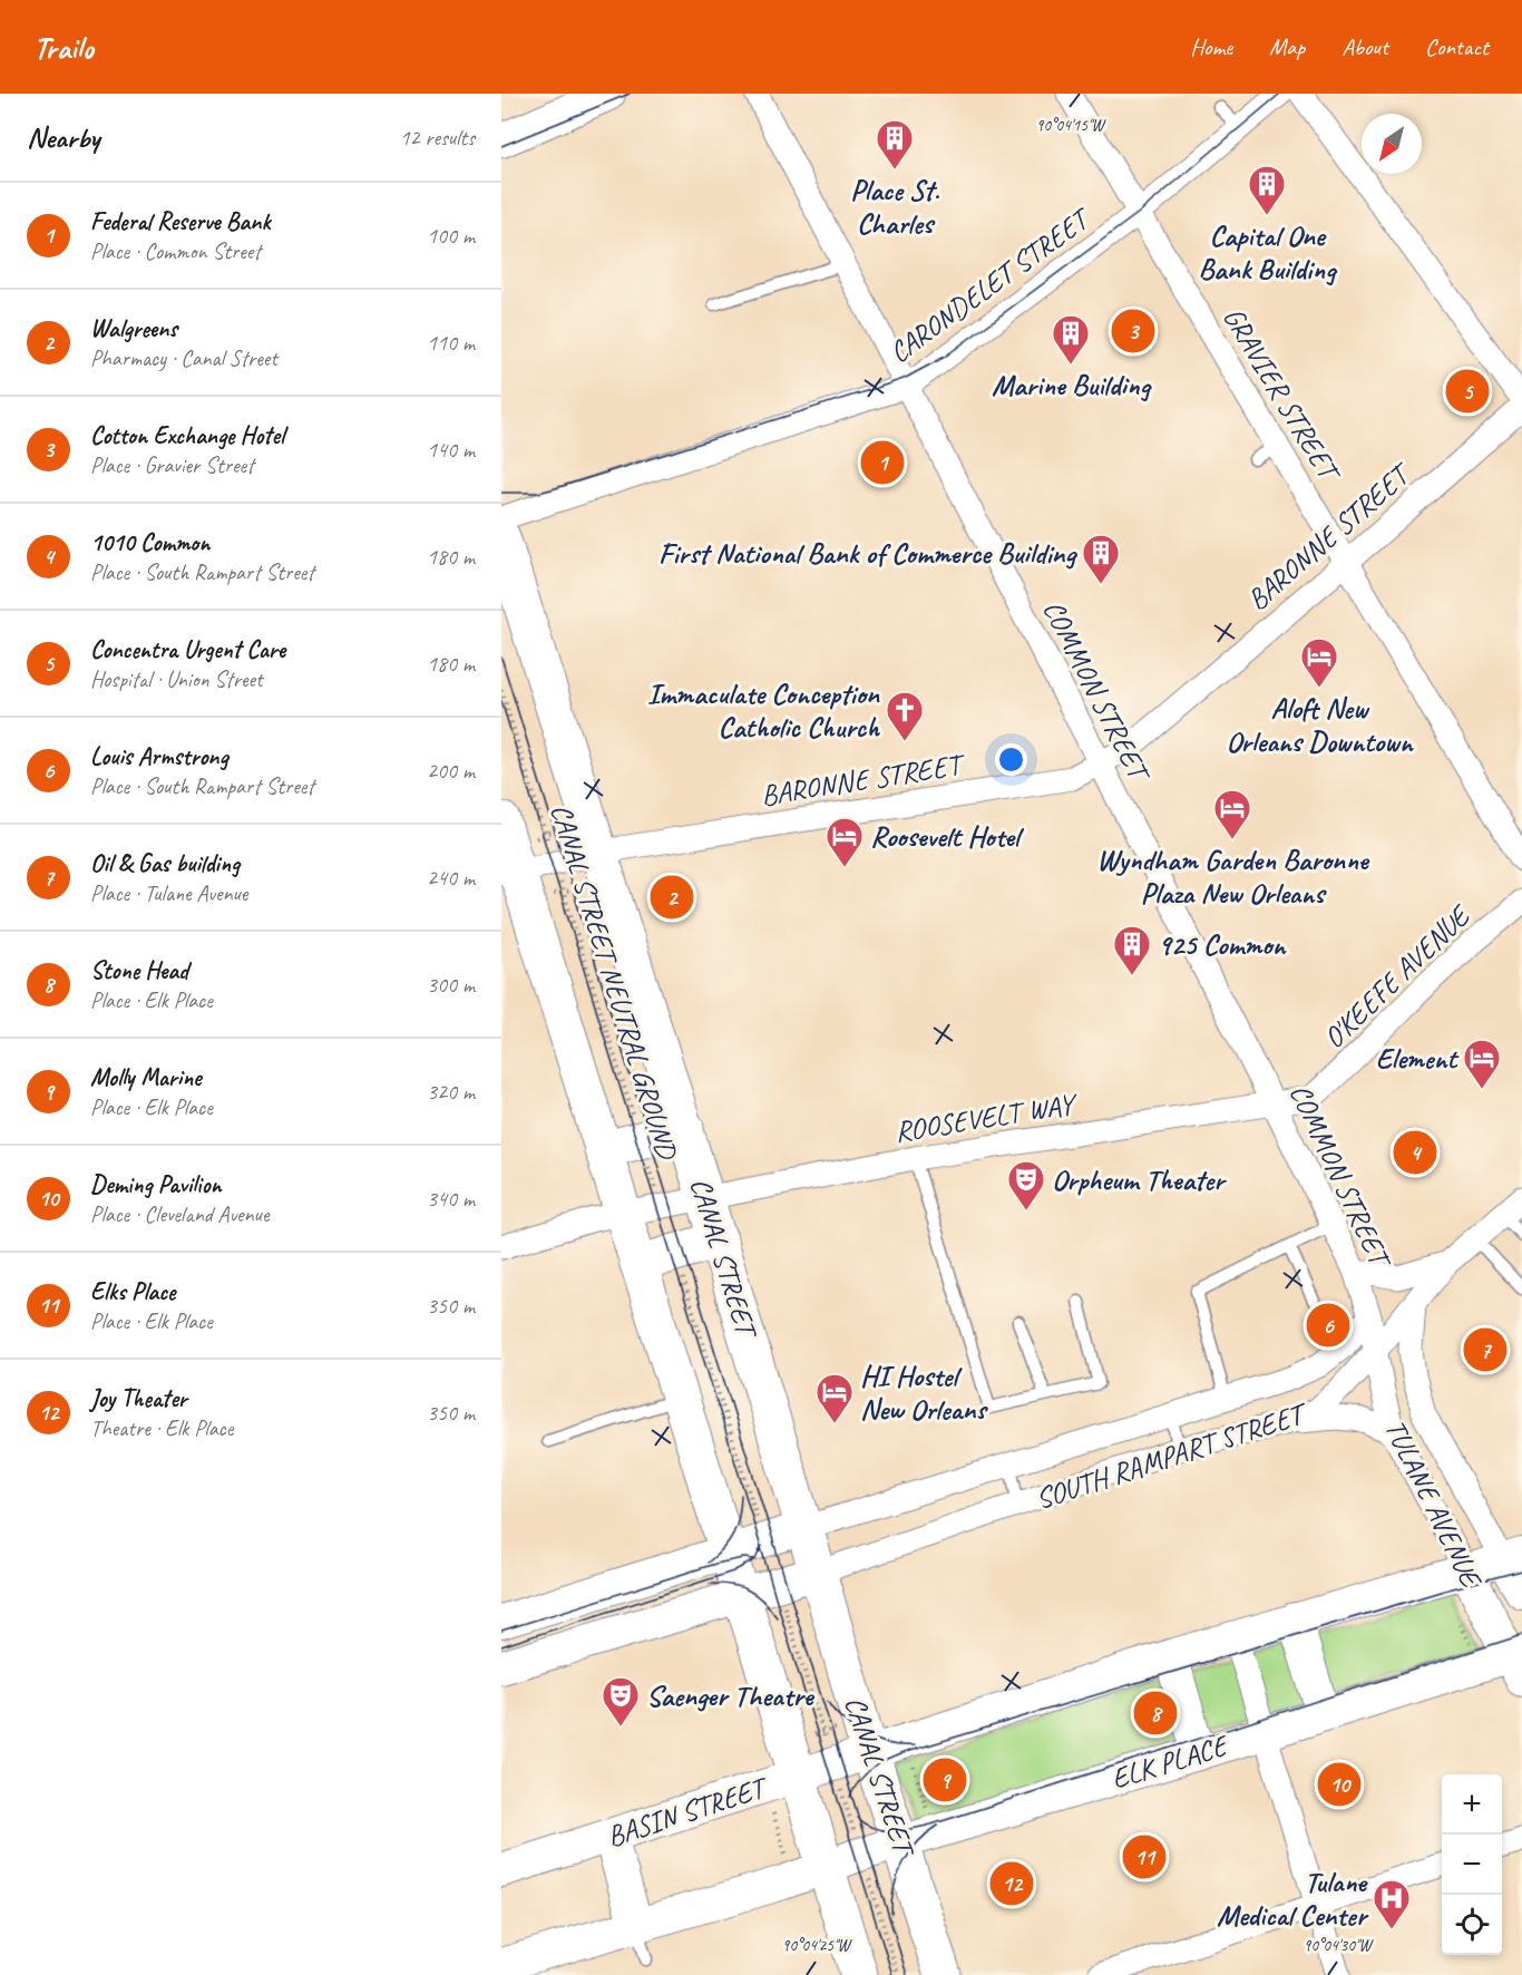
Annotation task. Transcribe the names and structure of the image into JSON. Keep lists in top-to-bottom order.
{
  "streets": {
    "main road": [
      "CANAL STREET",
      "SOUTH RAMPART STREET",
      "TULANE AVENUE",
      "ELK PLACE",
      "BASIN STREET"
    ],
    "street": [
      "CARONDELET STREET",
      "GRAVIER STREET",
      "BARONNE STREET",
      "COMMON STREET",
      "O'KEEFE AVENUE",
      "ROOSEVELT WAY"
    ],
    "path": ["CANAL STREET NEUTRAL GROUND"]
  },
  "crossings": [
    ["CARONDELET STREET", "GRAVIER STREET"],
    ["CARONDELET STREET", "COMMON STREET"],
    ["GRAVIER STREET", "BARONNE STREET"],
    ["BARONNE STREET", "COMMON STREET"],
    ["BARONNE STREET", "CANAL STREET NEUTRAL GROUND"],
    ["BARONNE STREET", "CANAL STREET"],
    ["COMMON STREET", "O'KEEFE AVENUE"],
    ["COMMON STREET", "ROOSEVELT WAY"],
    ["COMMON STREET", "SOUTH RAMPART STREET"],
    ["COMMON STREET", "TULANE AVENUE"],
    ["O'KEEFE AVENUE", "ROOSEVELT WAY"],
    ["CANAL STREET NEUTRAL GROUND", "ROOSEVELT WAY"],
    ["ROOSEVELT WAY", "CANAL STREET"],
    ["CANAL STREET", "SOUTH RAMPART STREET"],
    ["CANAL STREET", "ELK PLACE"],
    ["CANAL STREET", "BASIN STREET"],
    ["SOUTH RAMPART STREET", "TULANE AVENUE"],
    ["TULANE AVENUE", "ELK PLACE"]
  ],
  "places": {
    "building": [
      "Place St. Charles",
      "Capital One Bank Building",
      "Marine Building",
      "First National Bank of Commerce Building",
      "925 Common"
    ],
    "hotel": [
      "Aloft New Orleans Downtown",
      "Wyndham Garden Baronne Plaza New Orleans",
      "Roosevelt Hotel",
      "Element",
      "HI Hostel New Orleans"
    ],
    "church": ["Immaculate Conception Catholic Church"],
    "theatre": ["Orpheum Theater", "Saenger Theatre"],
    "hospital": ["Tulane Medical Center"]
  },
  "north": "bottom left",
  "page": {
    "header": "Trailo",
    "nav": [
      "Home",
      "Map",
      "About",
      "Contact"
    ],
    "heading": ["Nearby", "12 results"],
    "list": [
      {
        "mark": "1",
        "name": "Federal Reserve Bank",
        "note": "Place · Common Street",
        "value": "100 m"
      },
      {
        "mark": "2",
        "name": "Walgreens",
        "note": "Pharmacy · Canal Street",
        "value": "110 m"
      },
      {
        "mark": "3",
        "name": "Cotton Exchange Hotel",
        "note": "Place · Gravier Street",
        "value": "140 m"
      },
      {
        "mark": "4",
        "name": "1010 Common",
        "note": "Place · South Rampart Street",
        "value": "180 m"
      },
      {
        "mark": "5",
        "name": "Concentra Urgent Care",
        "note": "Hospital · Union Street",
        "value": "180 m"
      },
      {
        "mark": "6",
        "name": "Louis Armstrong",
        "note": "Place · South Rampart Street",
        "value": "200 m"
      },
      {
        "mark": "7",
        "name": "Oil & Gas building",
        "note": "Place · Tulane Avenue",
        "value": "240 m"
      },
      {
        "mark": "8",
        "name": "Stone Head",
        "note": "Place · Elk Place",
        "value": "300 m"
      },
      {
        "mark": "9",
        "name": "Molly Marine",
        "note": "Place · Elk Place",
        "value": "320 m"
      },
      {
        "mark": "10",
        "name": "Deming Pavilion",
        "note": "Place · Cleveland Avenue",
        "value": "340 m"
      },
      {
        "mark": "11",
        "name": "Elks Place",
        "note": "Place · Elk Place",
        "value": "350 m"
      },
      {
        "mark": "12",
        "name": "Joy Theater",
        "note": "Theatre · Elk Place",
        "value": "350 m"
      }
    ],
    "pins": [
      "3",
      "5",
      "1",
      "2",
      "4",
      "6",
      "7",
      "8",
      "9",
      "10",
      "11",
      "12"
    ],
    "map_buttons": ["+", "−"]
  },
  "coordinates": ["90°04'15\"W", "90°04'25\"W", "90°04'30\"W"]
}
